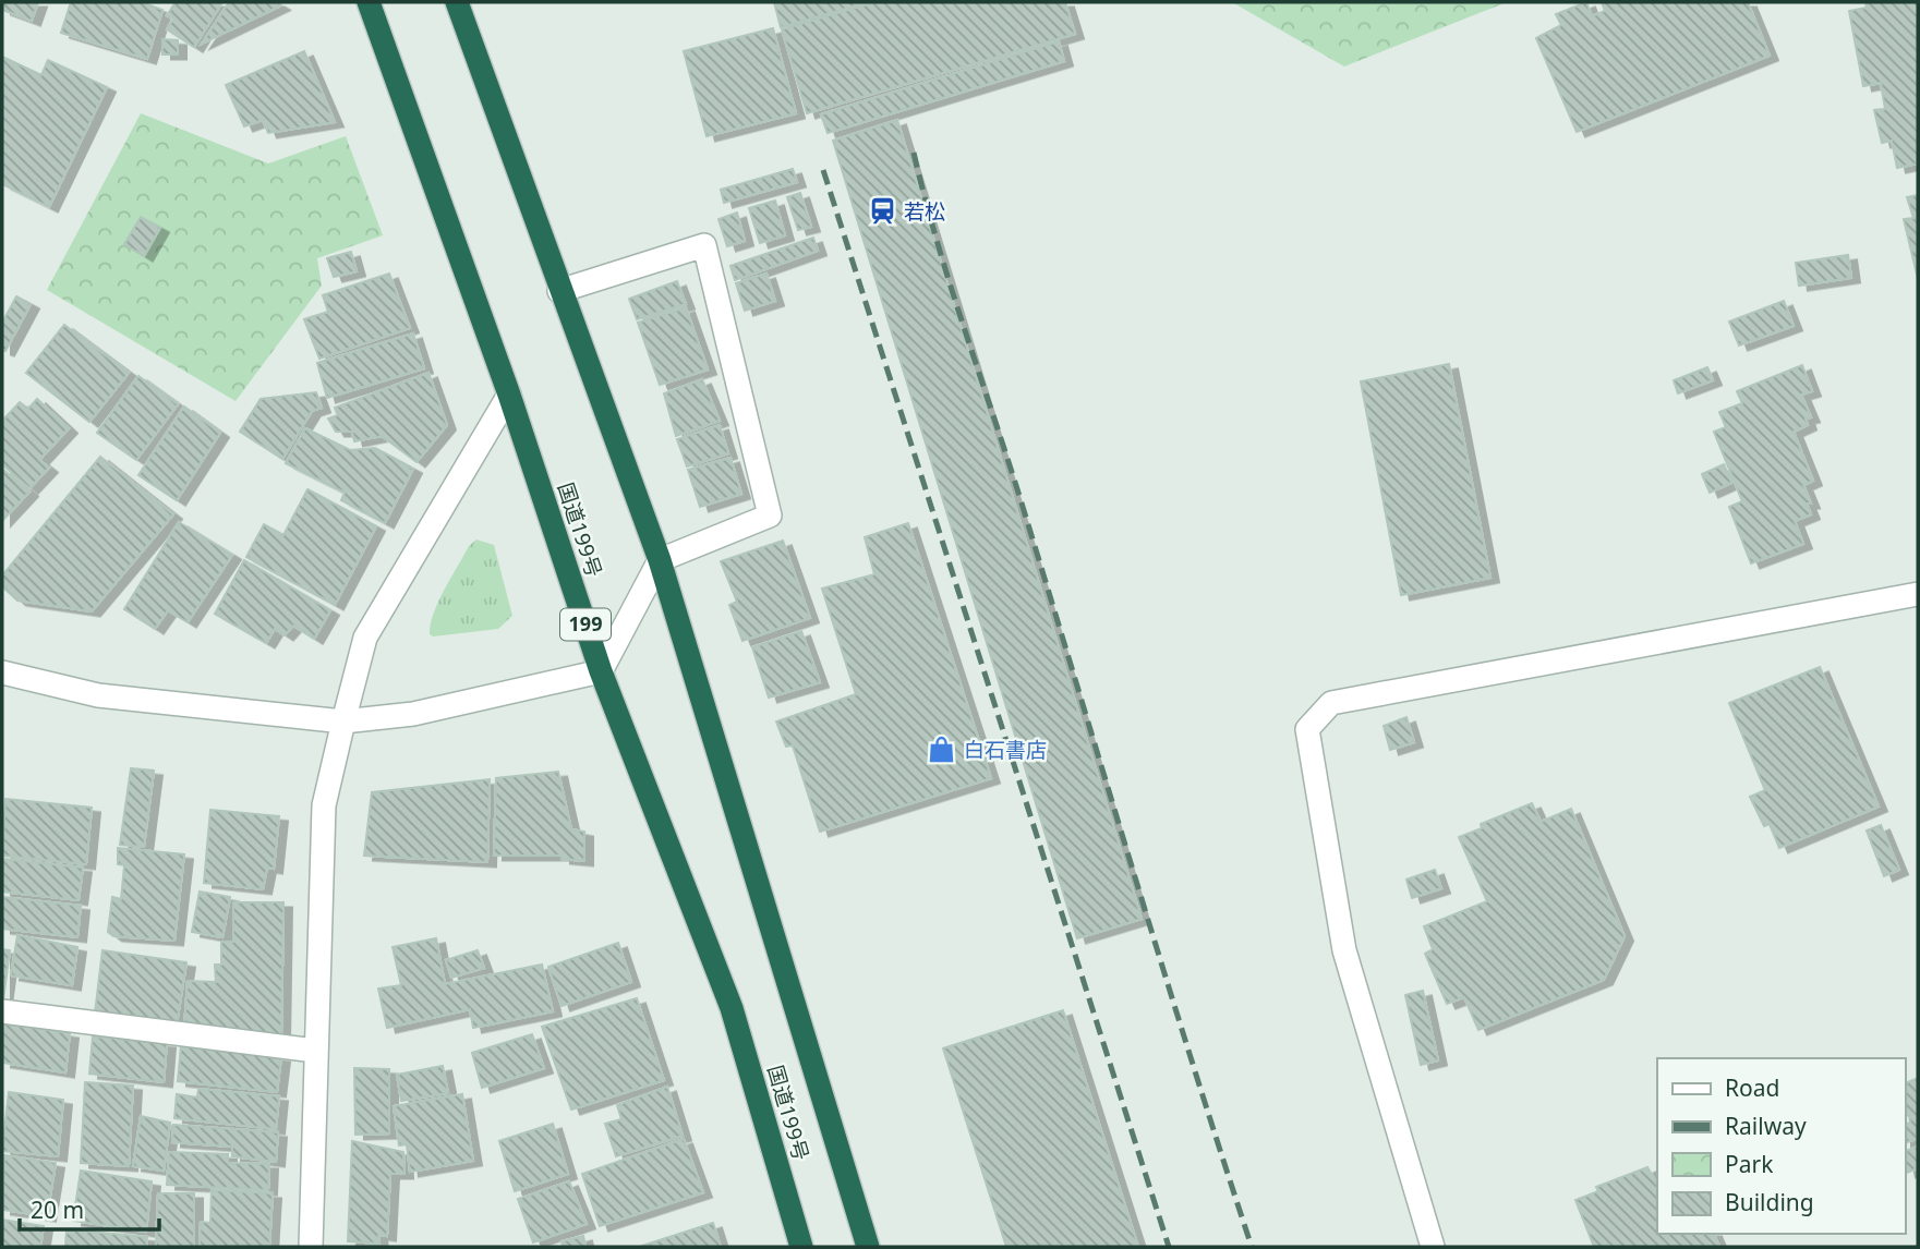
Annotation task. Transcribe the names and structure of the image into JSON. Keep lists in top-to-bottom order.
{
  "streets": {
    "highway": ["国道199号", "199"]
  },
  "places": {
    "station": ["若松"],
    "shop": ["白石書店"]
  },
  "legend": [
    "Road",
    "Railway",
    "Park",
    "Building"
  ],
  "scale_bar": "20 m"
}
